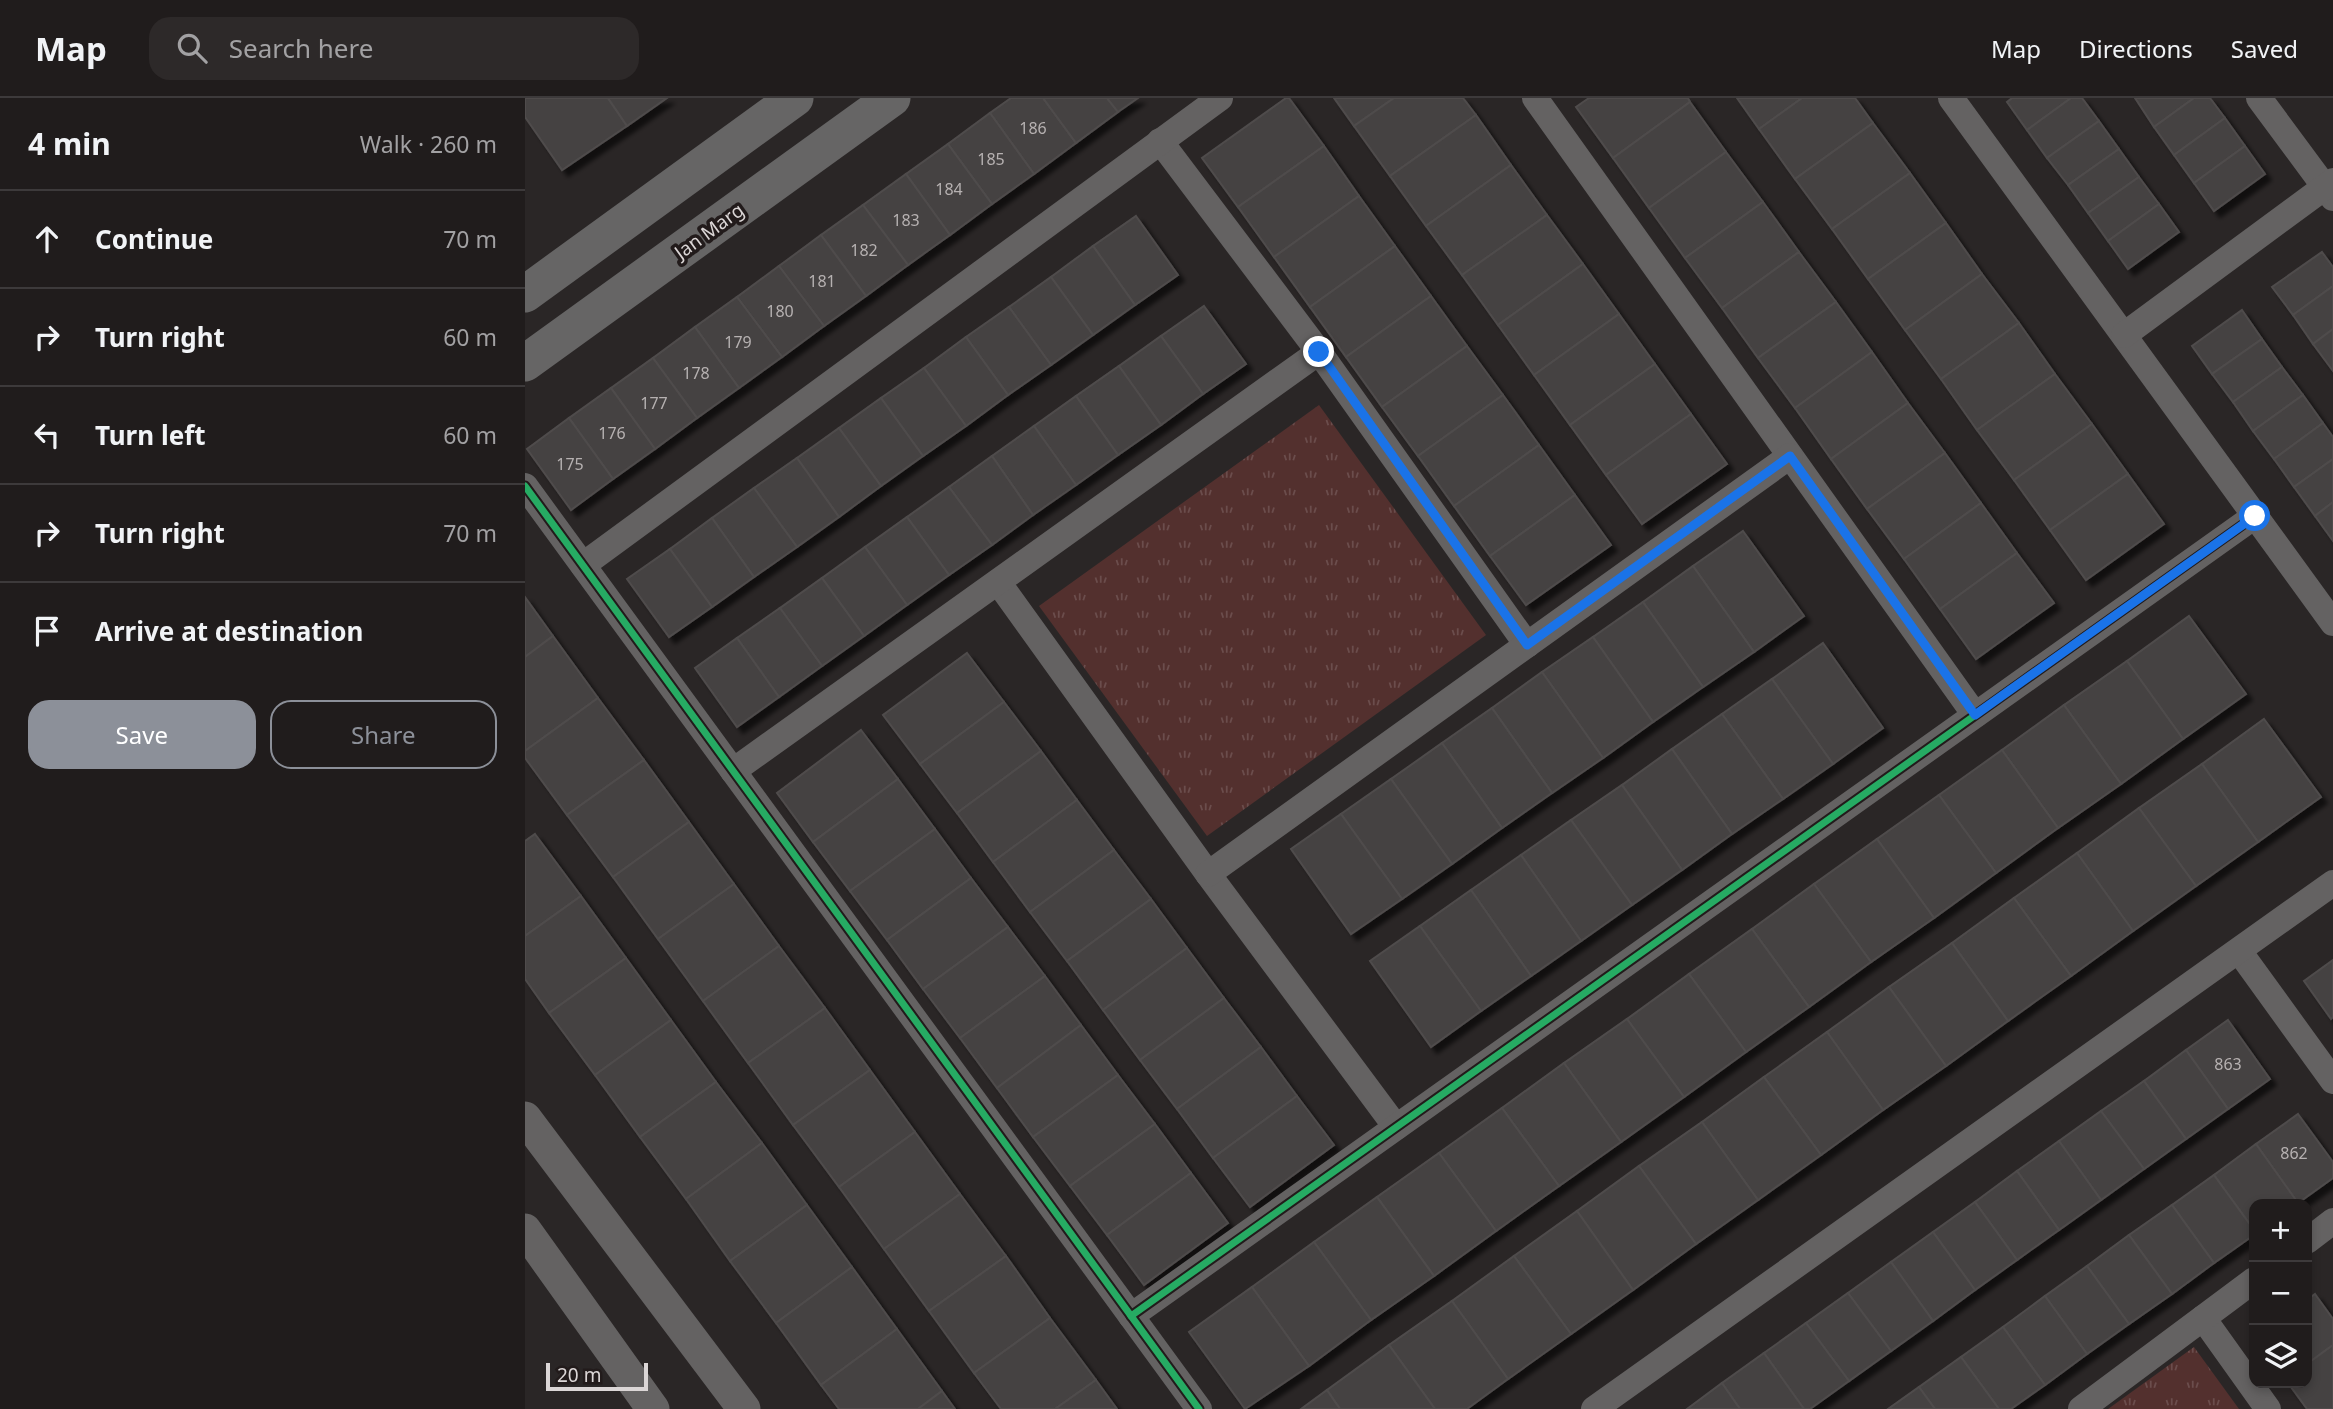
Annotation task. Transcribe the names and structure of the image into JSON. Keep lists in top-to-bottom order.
{
  "streets": {
    "main road": ["Jan Marg"]
  },
  "house_numbers": [
    "186",
    "185",
    "184",
    "183",
    "182",
    "181",
    "180",
    "179",
    "178",
    "177",
    "176",
    "175",
    "863",
    "862"
  ],
  "scale_bar": "20 m",
  "page": {
    "header": "Map",
    "search": "Search here",
    "nav": ["Map", "Directions", "Saved"],
    "heading": ["4 min", "Walk · 260 m"],
    "list": [
      ["Continue", "70 m"],
      ["Turn right", "60 m"],
      ["Turn left", "60 m"],
      ["Turn right", "70 m"],
      "Arrive at destination"
    ],
    "buttons": ["Save", "Share"],
    "map_buttons": ["+", "−"],
    "scale": "20 m"
  }
}
